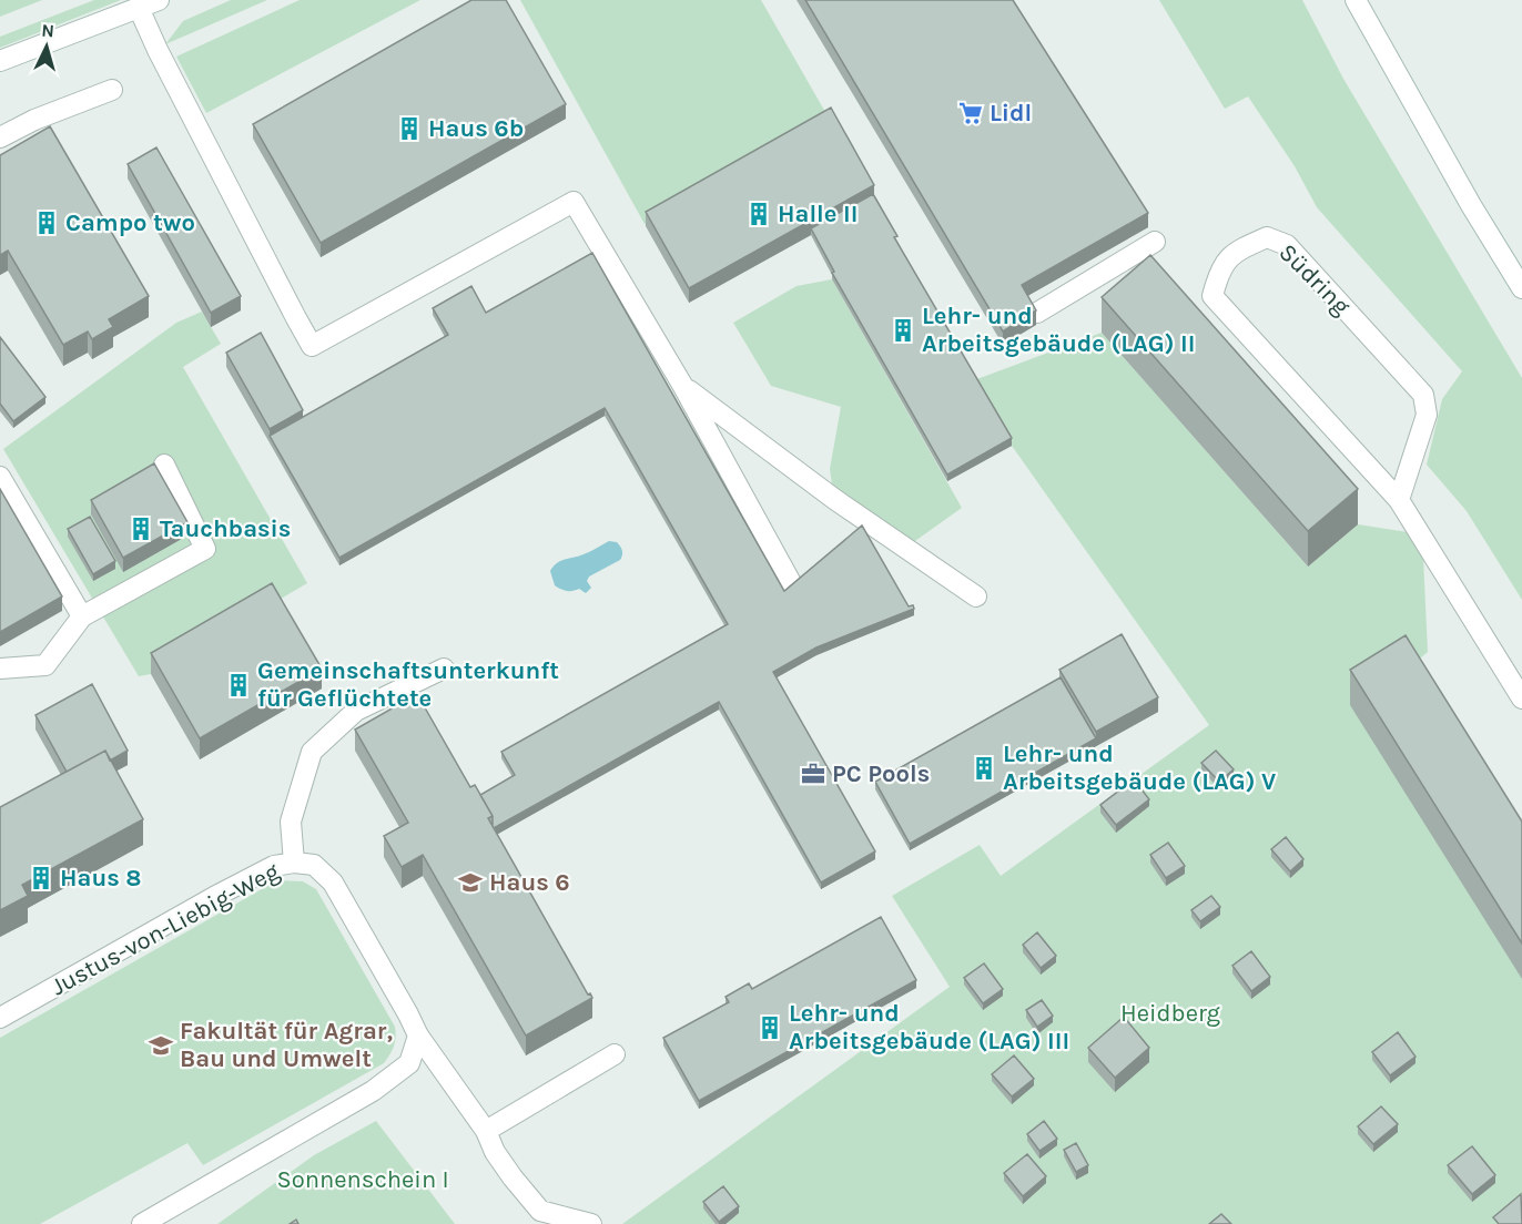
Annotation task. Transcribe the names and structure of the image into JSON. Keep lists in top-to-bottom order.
{
  "streets": {
    "street": ["Südring", "Justus-von-Liebig-Weg"]
  },
  "parks": ["Heidberg", "Sonnenschein I"],
  "places": {
    "supermarket": ["Lidl"],
    "building": [
      "Haus 6b",
      "Halle II",
      "Campo two",
      "Lehr- und Arbeitsgebäude (LAG) II",
      "Tauchbasis",
      "Gemeinschaftsunterkunft für Geflüchtete",
      "Lehr- und Arbeitsgebäude (LAG) V",
      "Haus 8",
      "Lehr- und Arbeitsgebäude (LAG) III"
    ],
    "office": ["PC Pools"],
    "school or university": ["Haus 6", "Fakultät für Agrar, Bau und Umwelt"]
  },
  "north": "top"
}
